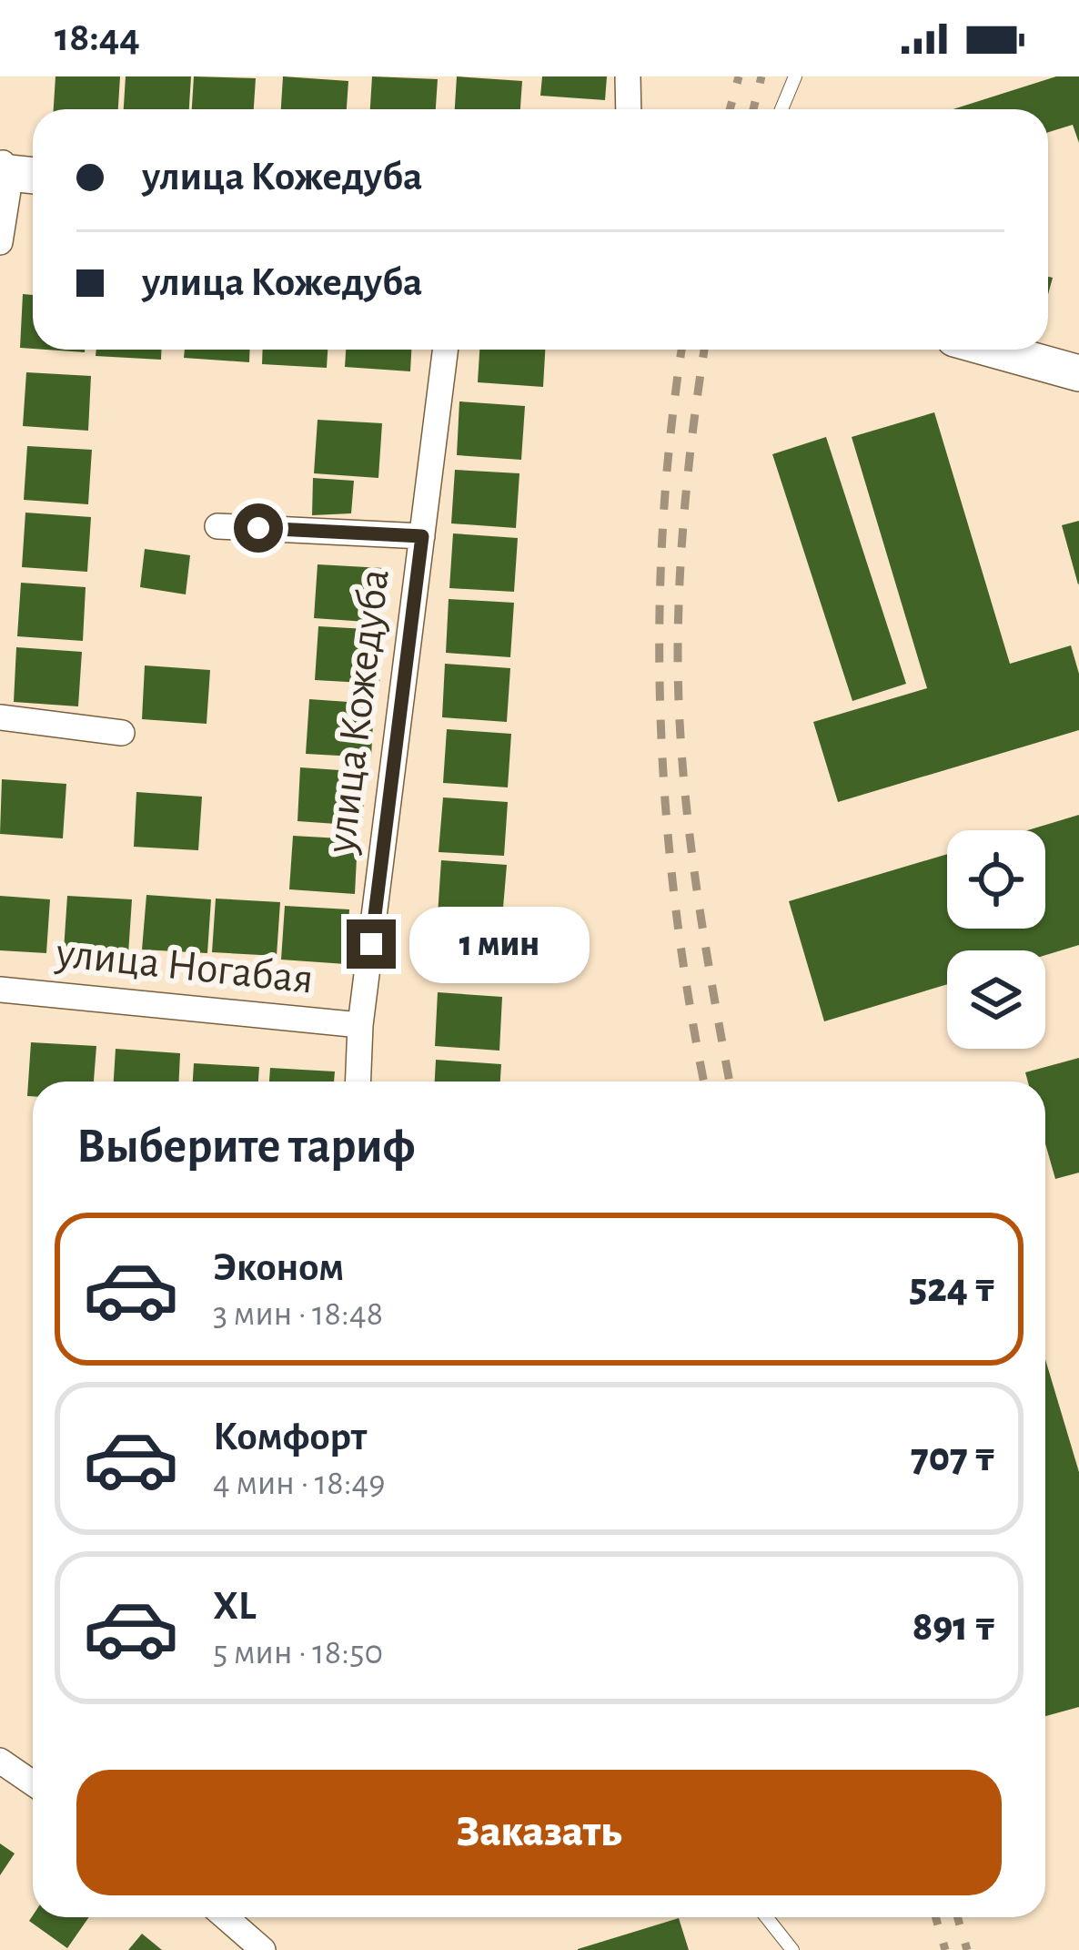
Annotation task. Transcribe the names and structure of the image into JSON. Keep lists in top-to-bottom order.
{
  "streets": {
    "street": ["улица Кожедуба", "улица Ногабая"]
  },
  "crossings": [
    ["улица Кожедуба", "улица Ногабая"]
  ],
  "page": {
    "status": "18:44",
    "banner": ["улица Кожедуба", "улица Кожедуба"],
    "bubble": "1 мин",
    "heading": "Выберите тариф",
    "list": [
      {
        "name": "Эконом",
        "note": "3 мин · 18:48",
        "value": "524 ₸"
      },
      {
        "name": "Комфорт",
        "note": "4 мин · 18:49",
        "value": "707 ₸"
      },
      {
        "name": "XL",
        "note": "5 мин · 18:50",
        "value": "891 ₸"
      }
    ],
    "buttons": "Заказать"
  }
}
